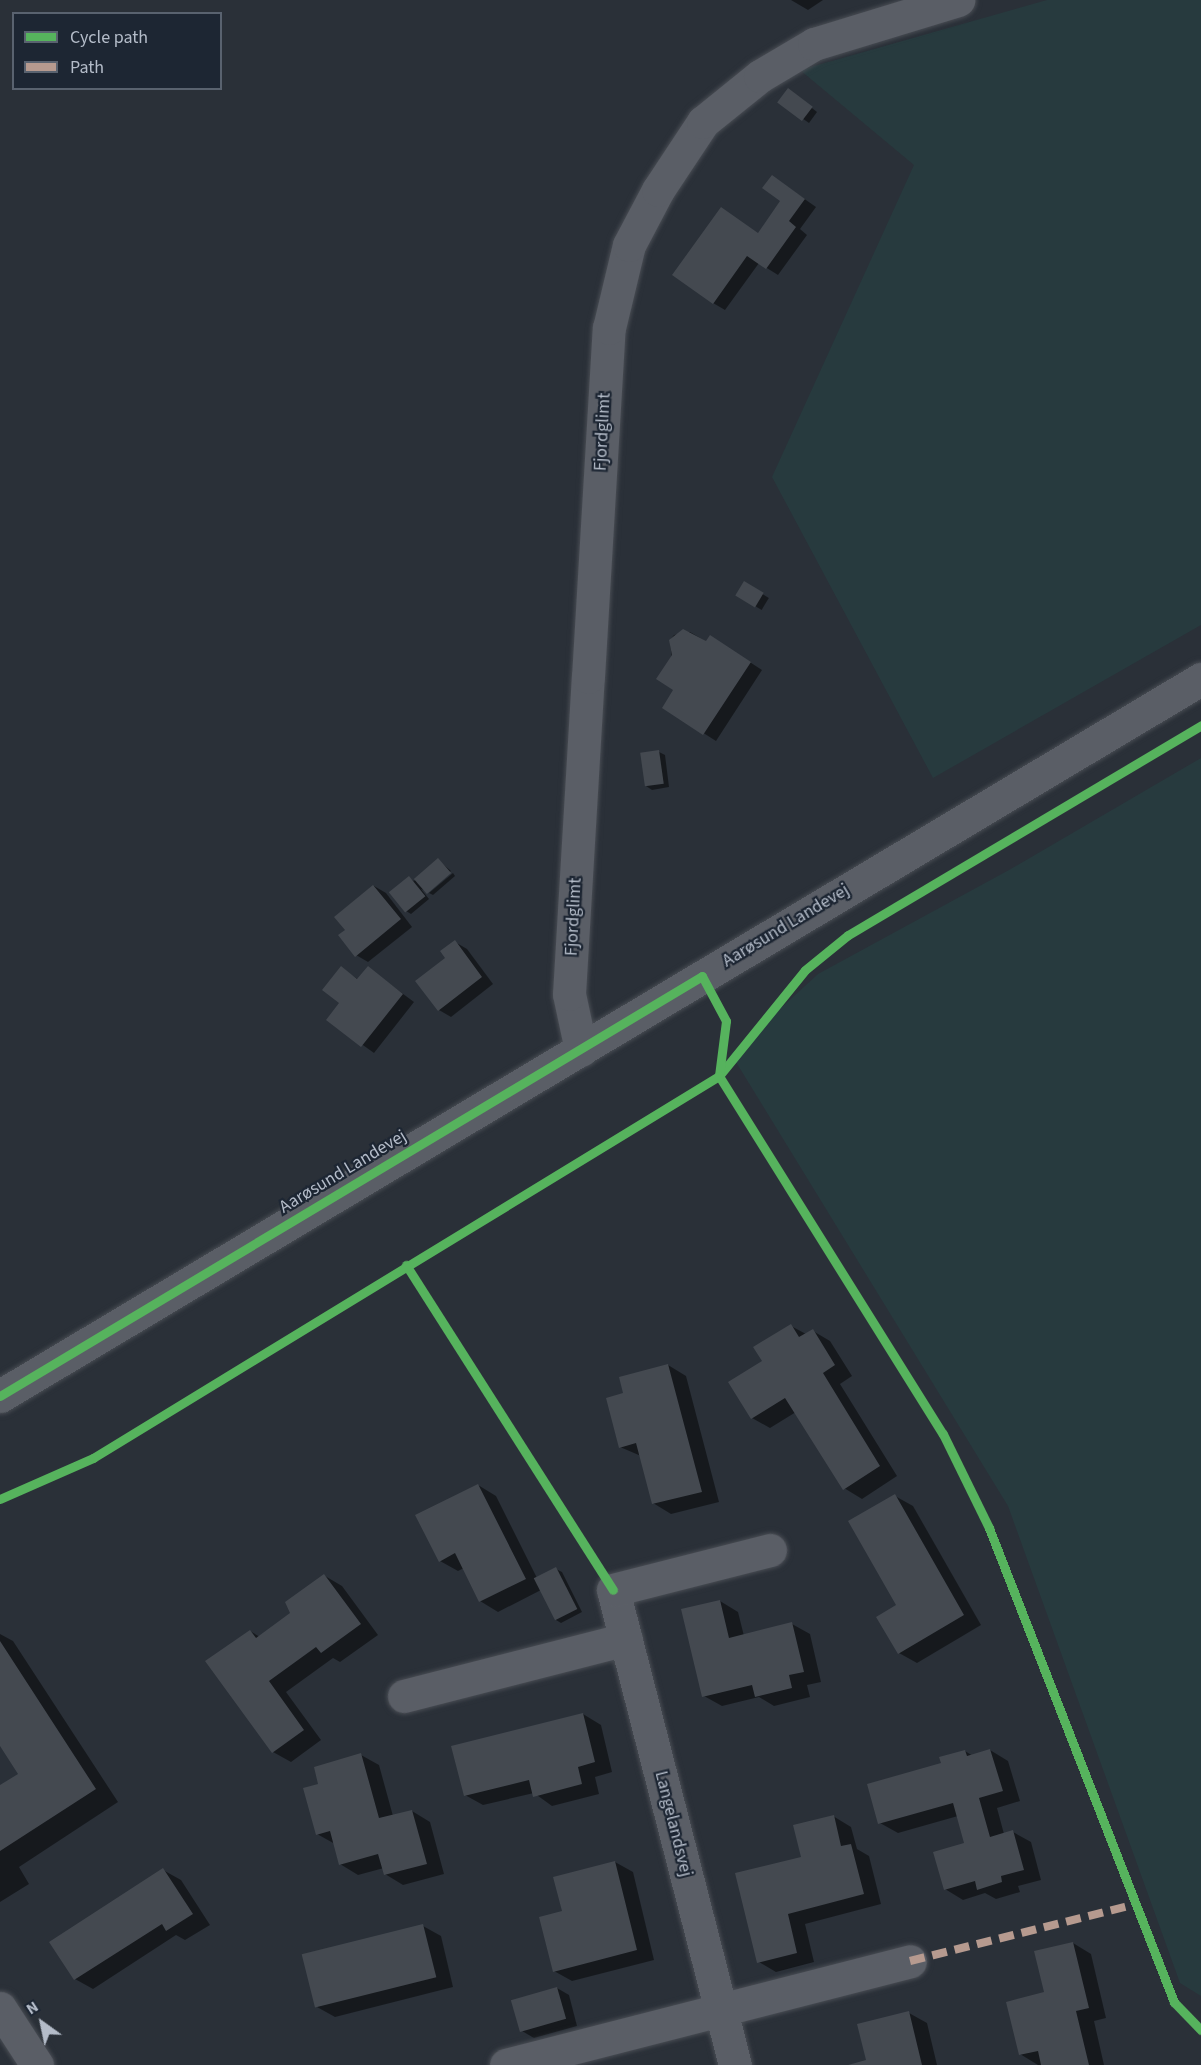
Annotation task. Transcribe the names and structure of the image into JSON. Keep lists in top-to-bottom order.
{
  "streets": {
    "street": ["Fjordglimt", "Aarøsund Landevej", "Langelandsvej"]
  },
  "crossings": [
    ["Fjordglimt", "Aarøsund Landevej"]
  ],
  "legend": ["Cycle path", "Path"],
  "north": "top left"
}
